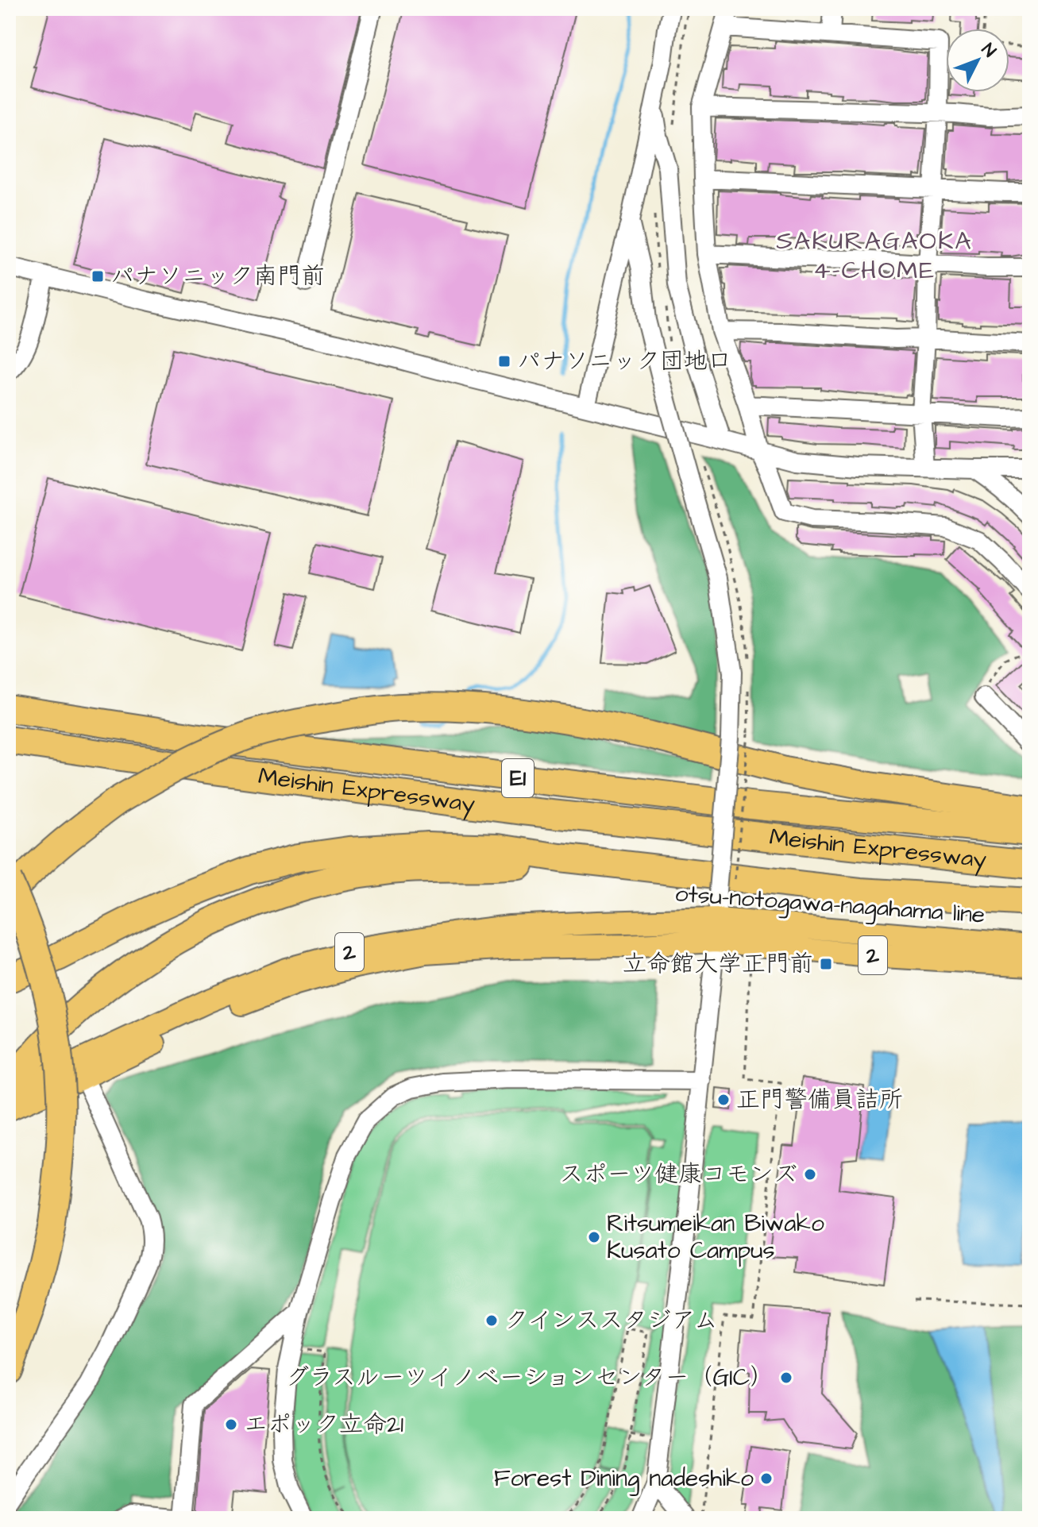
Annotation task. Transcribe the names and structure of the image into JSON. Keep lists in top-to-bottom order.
{
  "streets": {
    "highway": ["E1", "Meishin Expressway"],
    "main road": ["otsu-notogawa-nagahama line", "2"]
  },
  "districts": ["SAKURAGAOKA 4-CHOME"],
  "places": {
    "transit": ["パナソニック南門前", "パナソニック団地口", "立命館大学正門前"],
    "other": [
      "正門警備員詰所",
      "スポーツ健康コモンズ",
      "Ritsumeikan Biwako Kusato Campus",
      "クインススタジアム",
      "グラスルーツイノベーションセンター（GIC）",
      "エポック立命21",
      "Forest Dining nadeshiko"
    ]
  },
  "north": "top right"
}
